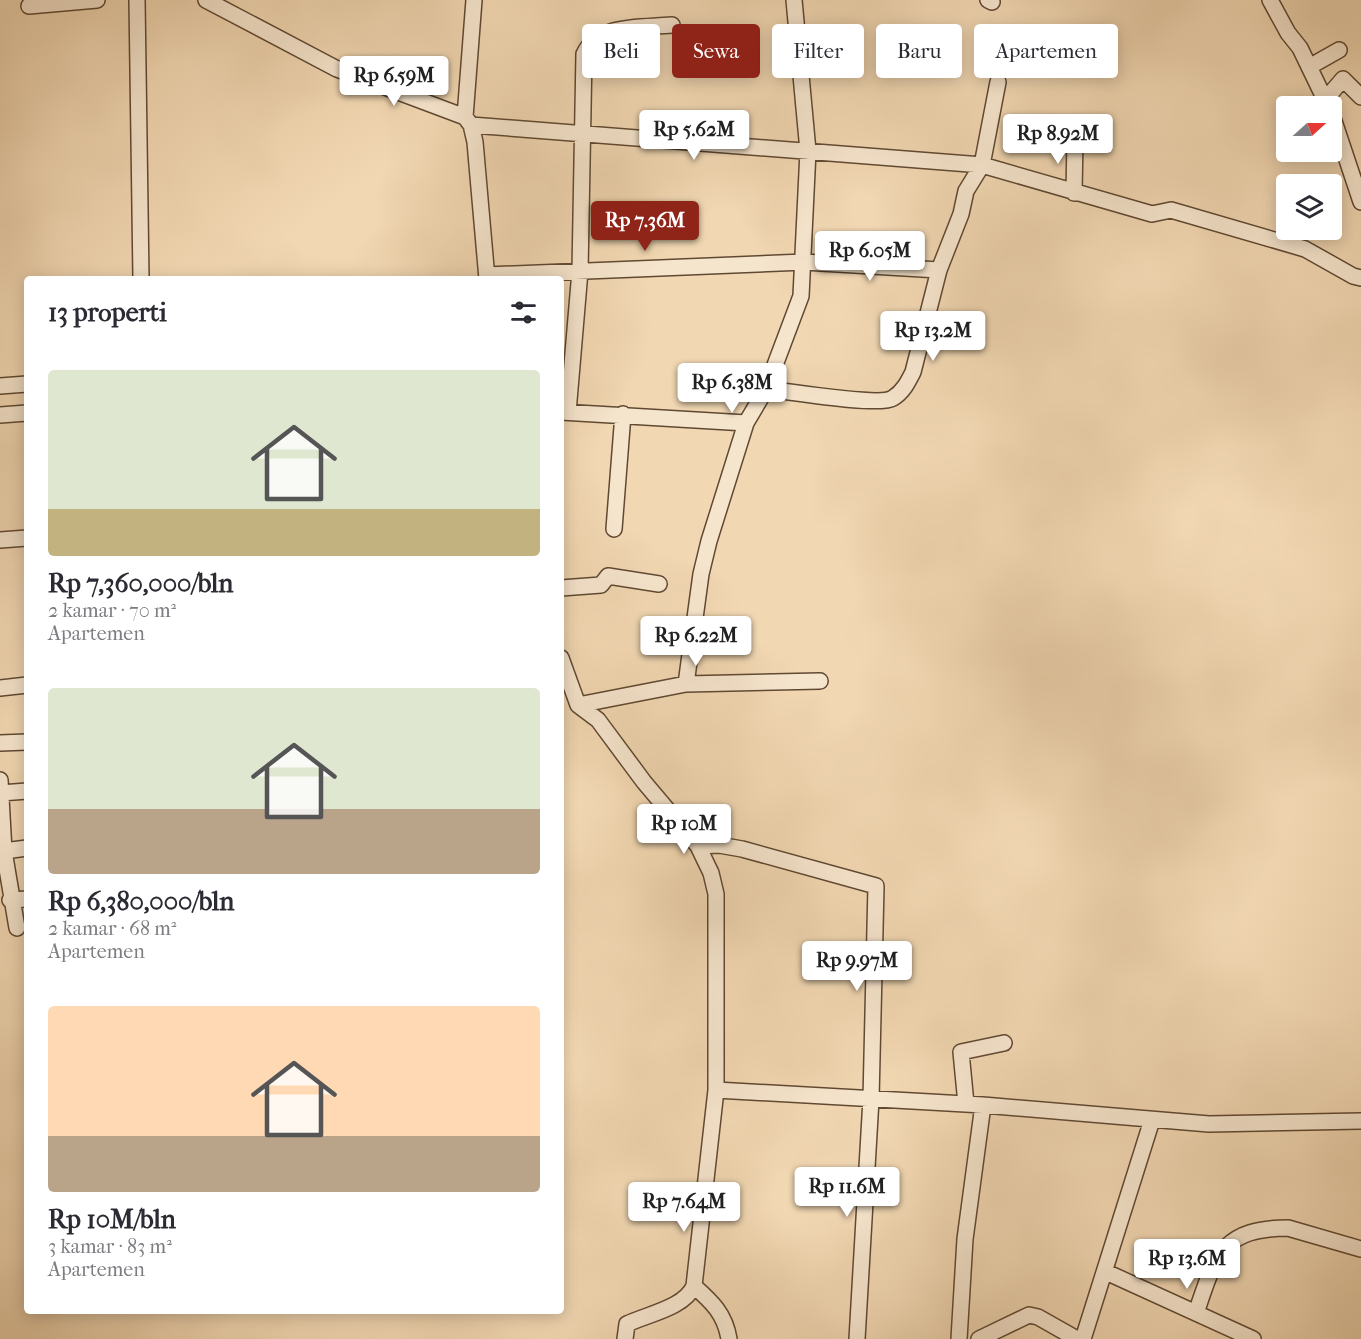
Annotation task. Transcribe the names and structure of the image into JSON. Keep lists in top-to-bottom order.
{
  "north": "right",
  "page": {
    "chip": [
      "Beli",
      "Sewa",
      "Filter",
      "Baru",
      "Apartemen"
    ],
    "price": [
      "Rp 6.59M",
      "Rp 5.62M",
      "Rp 8.92M",
      "Rp 7.36M",
      "Rp 6.05M",
      "Rp 13.2M",
      "Rp 6.38M",
      "Rp 6.22M",
      "Rp 10M",
      "Rp 9.97M",
      "Rp 11.6M",
      "Rp 7.64M",
      "Rp 13.6M"
    ],
    "heading": "13 properti",
    "list": [
      {
        "name": "Rp 7,360,000/bln",
        "note": "2 kamar · 70 m² · Apartemen"
      },
      {
        "name": "Rp 6,380,000/bln",
        "note": "2 kamar · 68 m² · Apartemen"
      },
      {
        "name": "Rp 10M/bln",
        "note": "3 kamar · 83 m² · Apartemen"
      }
    ]
  }
}
